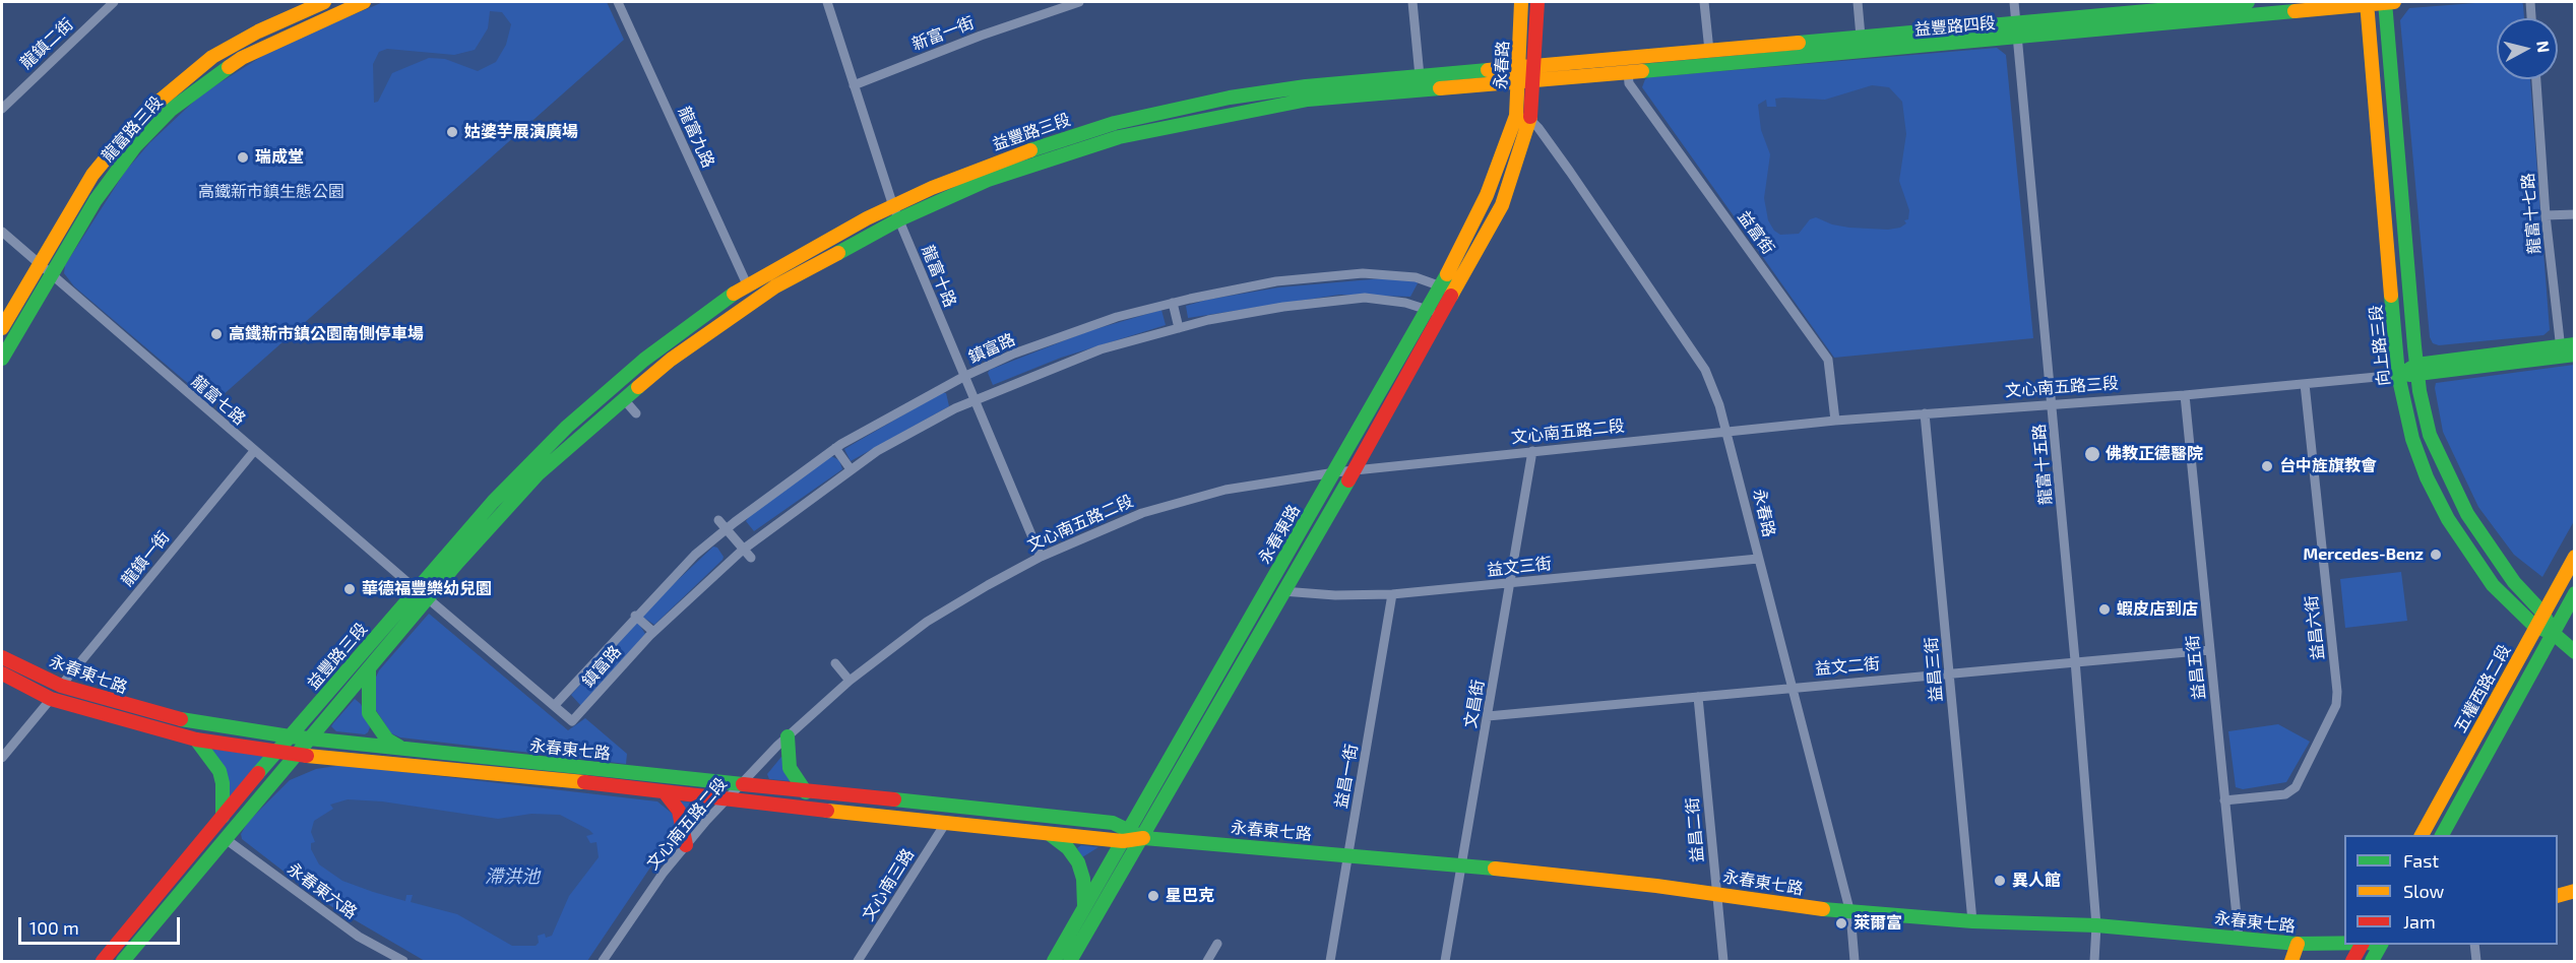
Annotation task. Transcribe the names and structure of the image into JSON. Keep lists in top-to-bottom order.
{
  "streets": {
    "street": [
      "益豐路四段",
      "新富一街",
      "龍鎮二街",
      "永春路",
      "龍富路三段",
      "益豐路三段",
      "龍富九路",
      "龍富十七路",
      "益富街",
      "龍富十路",
      "向上路三段",
      "鎮富路",
      "文心南五路三段",
      "龍富七路",
      "文心南五路二段",
      "龍富十五路",
      "永春東路",
      "龍鎮一街",
      "益文三街",
      "益昌六街",
      "益文二街",
      "益昌五街",
      "益昌三街",
      "永春東七路",
      "五權西路二段",
      "文昌街",
      "益昌一街",
      "益昌二街",
      "文心南三路",
      "永春東六路"
    ]
  },
  "crossings": [
    ["益豐路四段", "永春路"],
    ["益豐路四段", "益豐路三段"],
    ["益豐路四段", "益富街"],
    ["益豐路四段", "向上路三段"],
    ["益豐路四段", "龍富十五路"],
    ["新富一街", "龍富十路"],
    ["永春路", "益豐路三段"],
    ["永春路", "文心南五路三段"],
    ["永春路", "文心南五路二段"],
    ["永春路", "永春東路"],
    ["永春路", "益文三街"],
    ["永春路", "益文二街"],
    ["永春路", "永春東七路"],
    ["龍富路三段", "龍富七路"],
    ["益豐路三段", "龍富九路"],
    ["益豐路三段", "龍富十路"],
    ["益豐路三段", "龍富七路"],
    ["益豐路三段", "永春東七路"],
    ["益豐路三段", "永春東六路"],
    ["龍富十七路", "文心南五路三段"],
    ["益富街", "文心南五路三段"],
    ["龍富十路", "鎮富路"],
    ["龍富十路", "文心南五路二段"],
    ["向上路三段", "文心南五路三段"],
    ["向上路三段", "五權西路二段"],
    ["鎮富路", "永春東路"],
    ["文心南五路三段", "文心南五路二段"],
    ["文心南五路三段", "龍富十五路"],
    ["文心南五路三段", "益昌六街"],
    ["文心南五路三段", "益昌五街"],
    ["文心南五路三段", "益昌三街"],
    ["龍富七路", "龍鎮一街"],
    ["文心南五路二段", "永春東路"],
    ["文心南五路二段", "永春東七路"],
    ["文心南五路二段", "文昌街"],
    ["龍富十五路", "益文二街"],
    ["龍富十五路", "永春東七路"],
    ["永春東路", "益文三街"],
    ["永春東路", "永春東七路"],
    ["龍鎮一街", "永春東七路"],
    ["益文三街", "文昌街"],
    ["益文三街", "益昌一街"],
    ["益昌六街", "益昌五街"],
    ["益文二街", "益昌五街"],
    ["益文二街", "益昌三街"],
    ["益文二街", "文昌街"],
    ["益文二街", "益昌二街"],
    ["益昌五街", "永春東七路"],
    ["益昌三街", "永春東七路"],
    ["永春東七路", "文昌街"],
    ["永春東七路", "益昌一街"],
    ["永春東七路", "益昌二街"],
    ["永春東七路", "文心南三路"]
  ],
  "water": ["滯洪池"],
  "parks": ["高鐵新市鎮生態公園"],
  "places": [
    "姑婆芋展演廣場",
    "瑞成堂",
    "高鐵新市鎮公園南側停車場",
    "佛教正德醫院",
    "台中旌旗教會",
    "Mercedes-Benz",
    "華德福豐樂幼兒園",
    "蝦皮店到店",
    "異人館",
    "星巴克",
    "萊爾富"
  ],
  "legend": ["Fast", "Slow", "Jam"],
  "scale_bar": "100 m",
  "north": "right"
}
